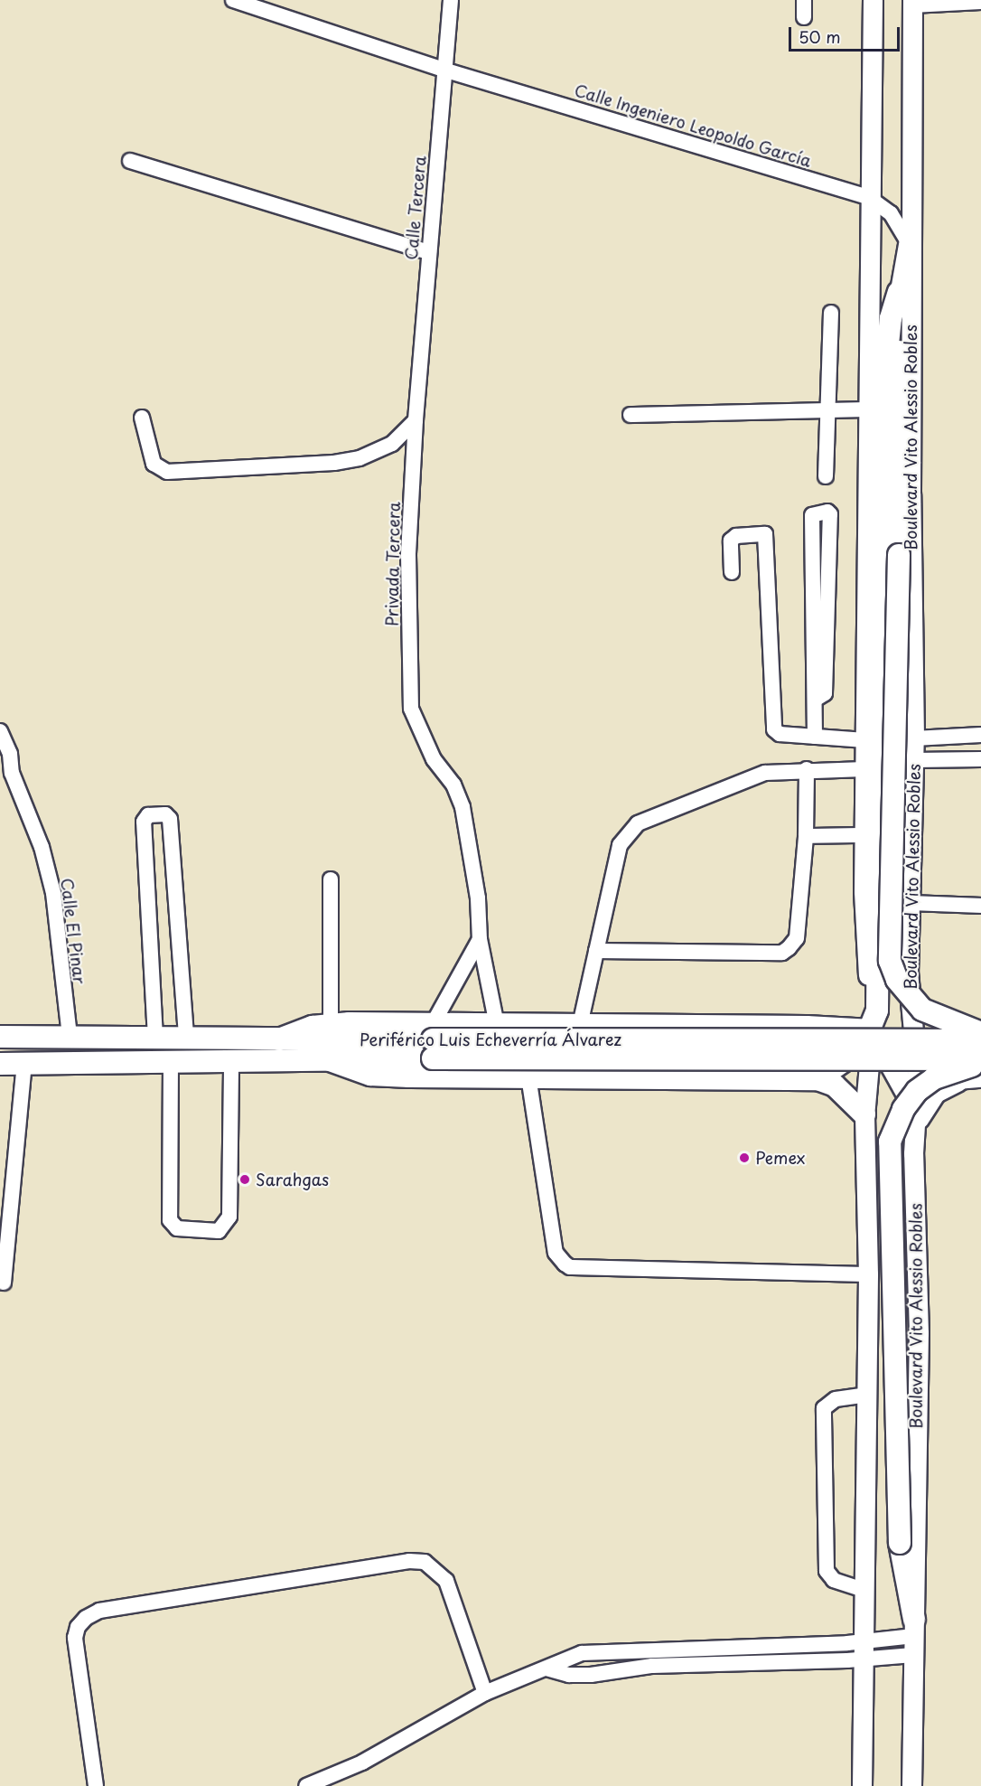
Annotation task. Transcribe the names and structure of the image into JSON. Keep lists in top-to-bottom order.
{
  "streets": {
    "highway": ["Periférico Luis Echeverría Álvarez"],
    "main road": ["Boulevard Vito Alessio Robles"],
    "street": [
      "Calle Ingeniero Leopoldo García",
      "Calle Tercera",
      "Privada Tercera",
      "Calle El Pinar"
    ]
  },
  "crossings": [
    ["Calle Ingeniero Leopoldo García", "Calle Tercera"],
    ["Calle Ingeniero Leopoldo García", "Boulevard Vito Alessio Robles"],
    ["Calle Tercera", "Privada Tercera"],
    ["Calle El Pinar", "Periférico Luis Echeverría Álvarez"]
  ],
  "places": ["Pemex", "Sarahgas"],
  "scale_bar": "50 m"
}
